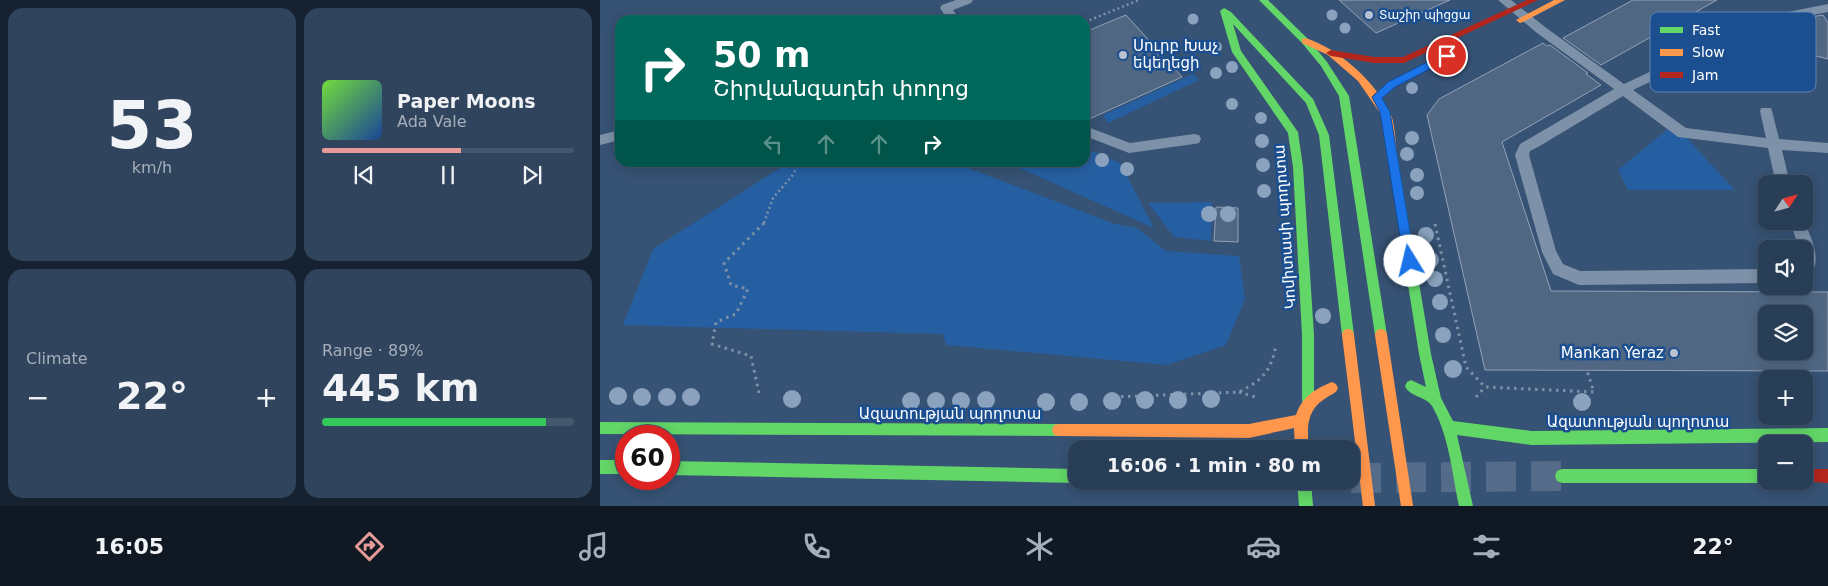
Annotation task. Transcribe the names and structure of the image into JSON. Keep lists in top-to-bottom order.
{
  "streets": {
    "main road": ["Կոմիտասի պողոտա", "Ազատության պողոտա"]
  },
  "places": ["Տաշիր պիցցա", "Սուրբ Խաչ եկեղեցի", "Mankan Yeraz"],
  "legend": ["Fast", "Slow", "Jam"],
  "north": "top right",
  "page": {
    "tile": [
      ["53", "km/h"],
      "Climate",
      ["Range · 89%", "445 km"]
    ],
    "turn": ["50 m", "Շիրվանզադեի փողոց"],
    "song": ["Paper Moons", "Ada Vale"],
    "map_buttons": ["+", "−"],
    "heat": ["−", "22°", "+"],
    "limit": "60",
    "trip": "16:06 · 1 min · 80 m",
    "tabs": ["16:05", "22°"]
  }
}
